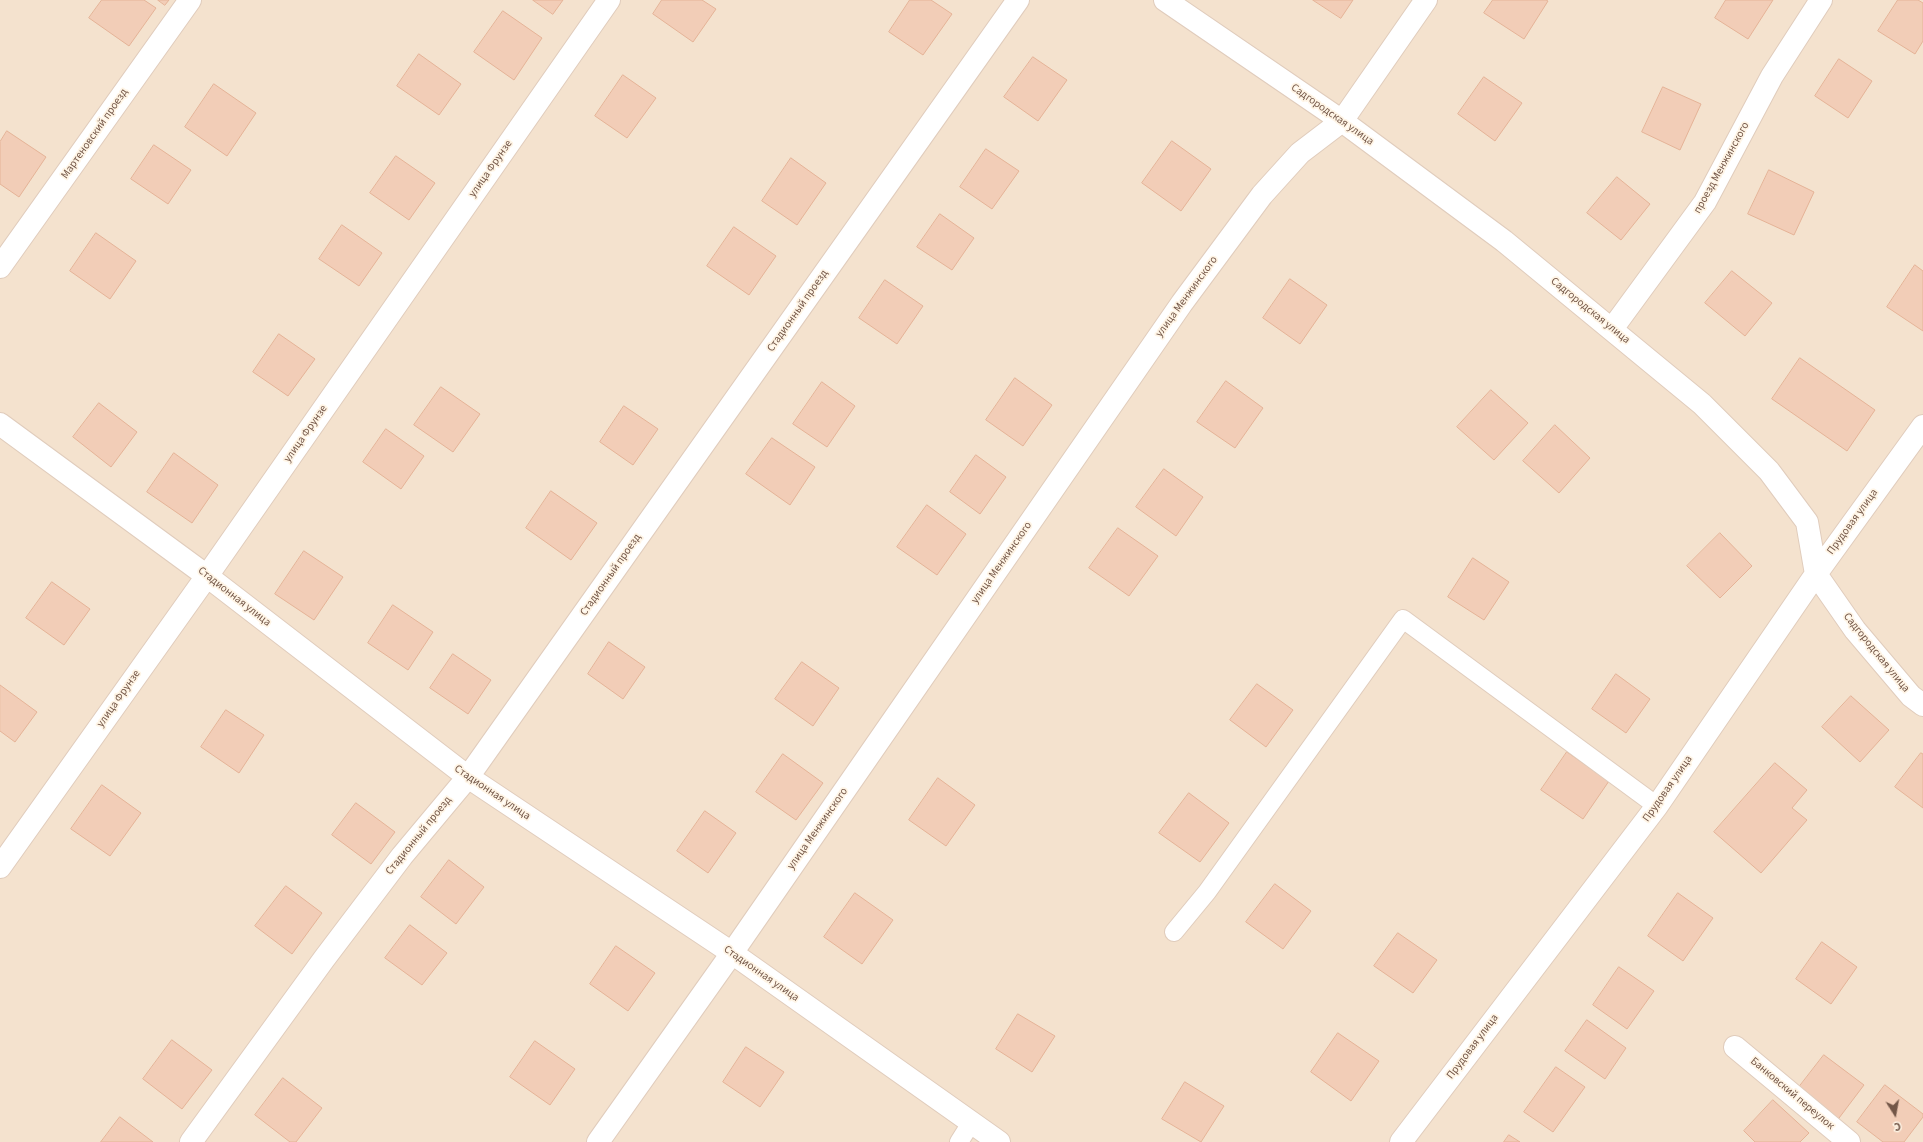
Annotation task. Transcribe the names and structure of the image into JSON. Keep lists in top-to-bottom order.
{
  "streets": {
    "street": [
      "Садгородская улица",
      "Мартеновский проезд",
      "проезд Менжинского",
      "улица Фрунзе",
      "улица Менжинского",
      "Стадионный проезд",
      "Прудовая улица",
      "Стадионная улица",
      "Банковский переулок"
    ]
  },
  "crossings": [
    ["Садгородская улица", "проезд Менжинского"],
    ["Садгородская улица", "улица Менжинского"],
    ["Садгородская улица", "Прудовая улица"],
    ["улица Фрунзе", "Стадионная улица"],
    ["улица Менжинского", "Стадионная улица"],
    ["Стадионный проезд", "Стадионная улица"]
  ],
  "north": "bottom"
}
